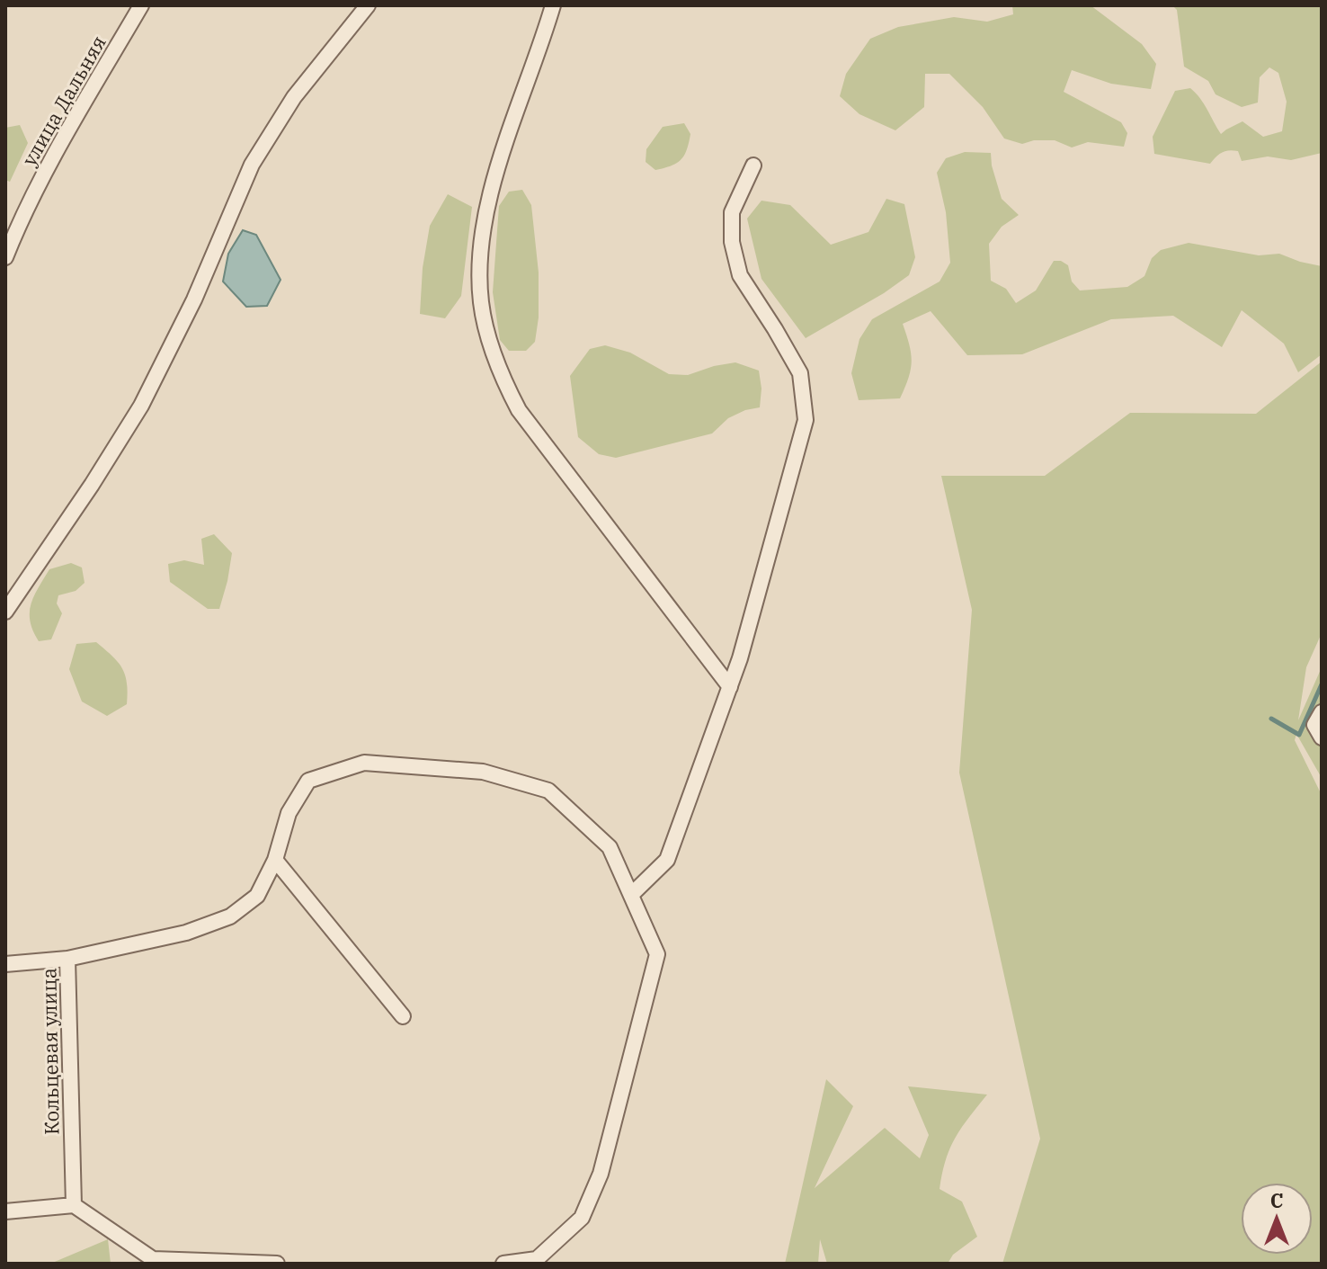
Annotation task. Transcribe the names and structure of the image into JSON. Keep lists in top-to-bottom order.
{
  "streets": {
    "street": ["улица Дальняя", "Кольцевая улица"]
  },
  "north": "top"
}
